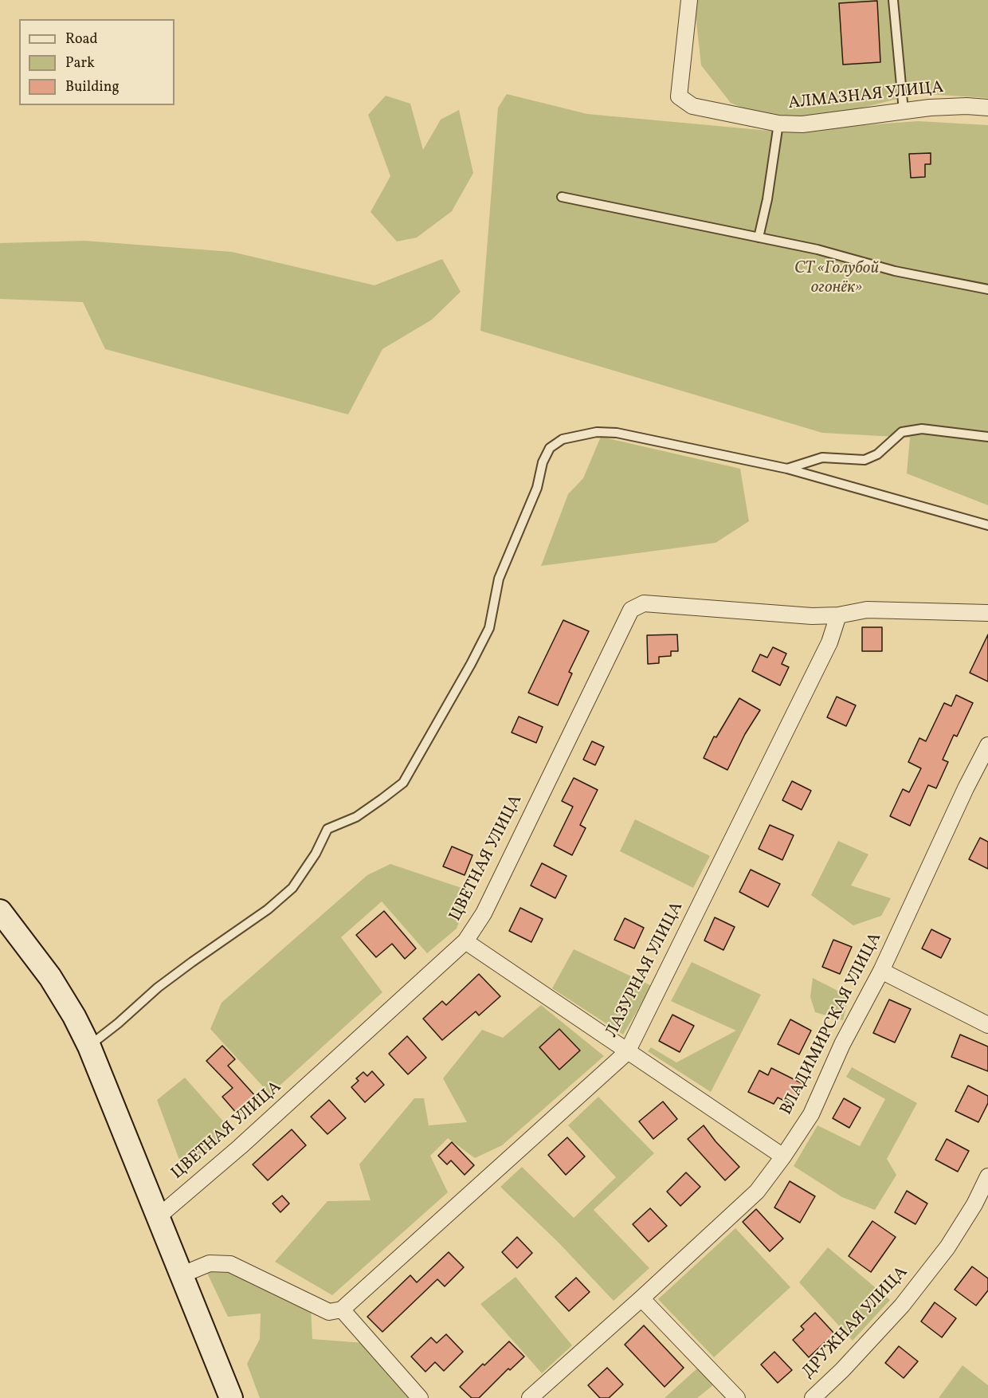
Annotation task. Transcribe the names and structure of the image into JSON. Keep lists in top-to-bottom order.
{
  "streets": {
    "street": [
      "АЛМАЗНАЯ УЛИЦА",
      "ЦВЕТНАЯ УЛИЦА",
      "ЛАЗУРНАЯ УЛИЦА",
      "ВЛАДИМИРСКАЯ УЛИЦА",
      "ДРУЖНАЯ УЛИЦА"
    ]
  },
  "crossings": [
    ["ЦВЕТНАЯ УЛИЦА", "ЛАЗУРНАЯ УЛИЦА"]
  ],
  "parks": ["СТ «Голубой огонёк»"],
  "legend": ["Road", "Park", "Building"]
}
